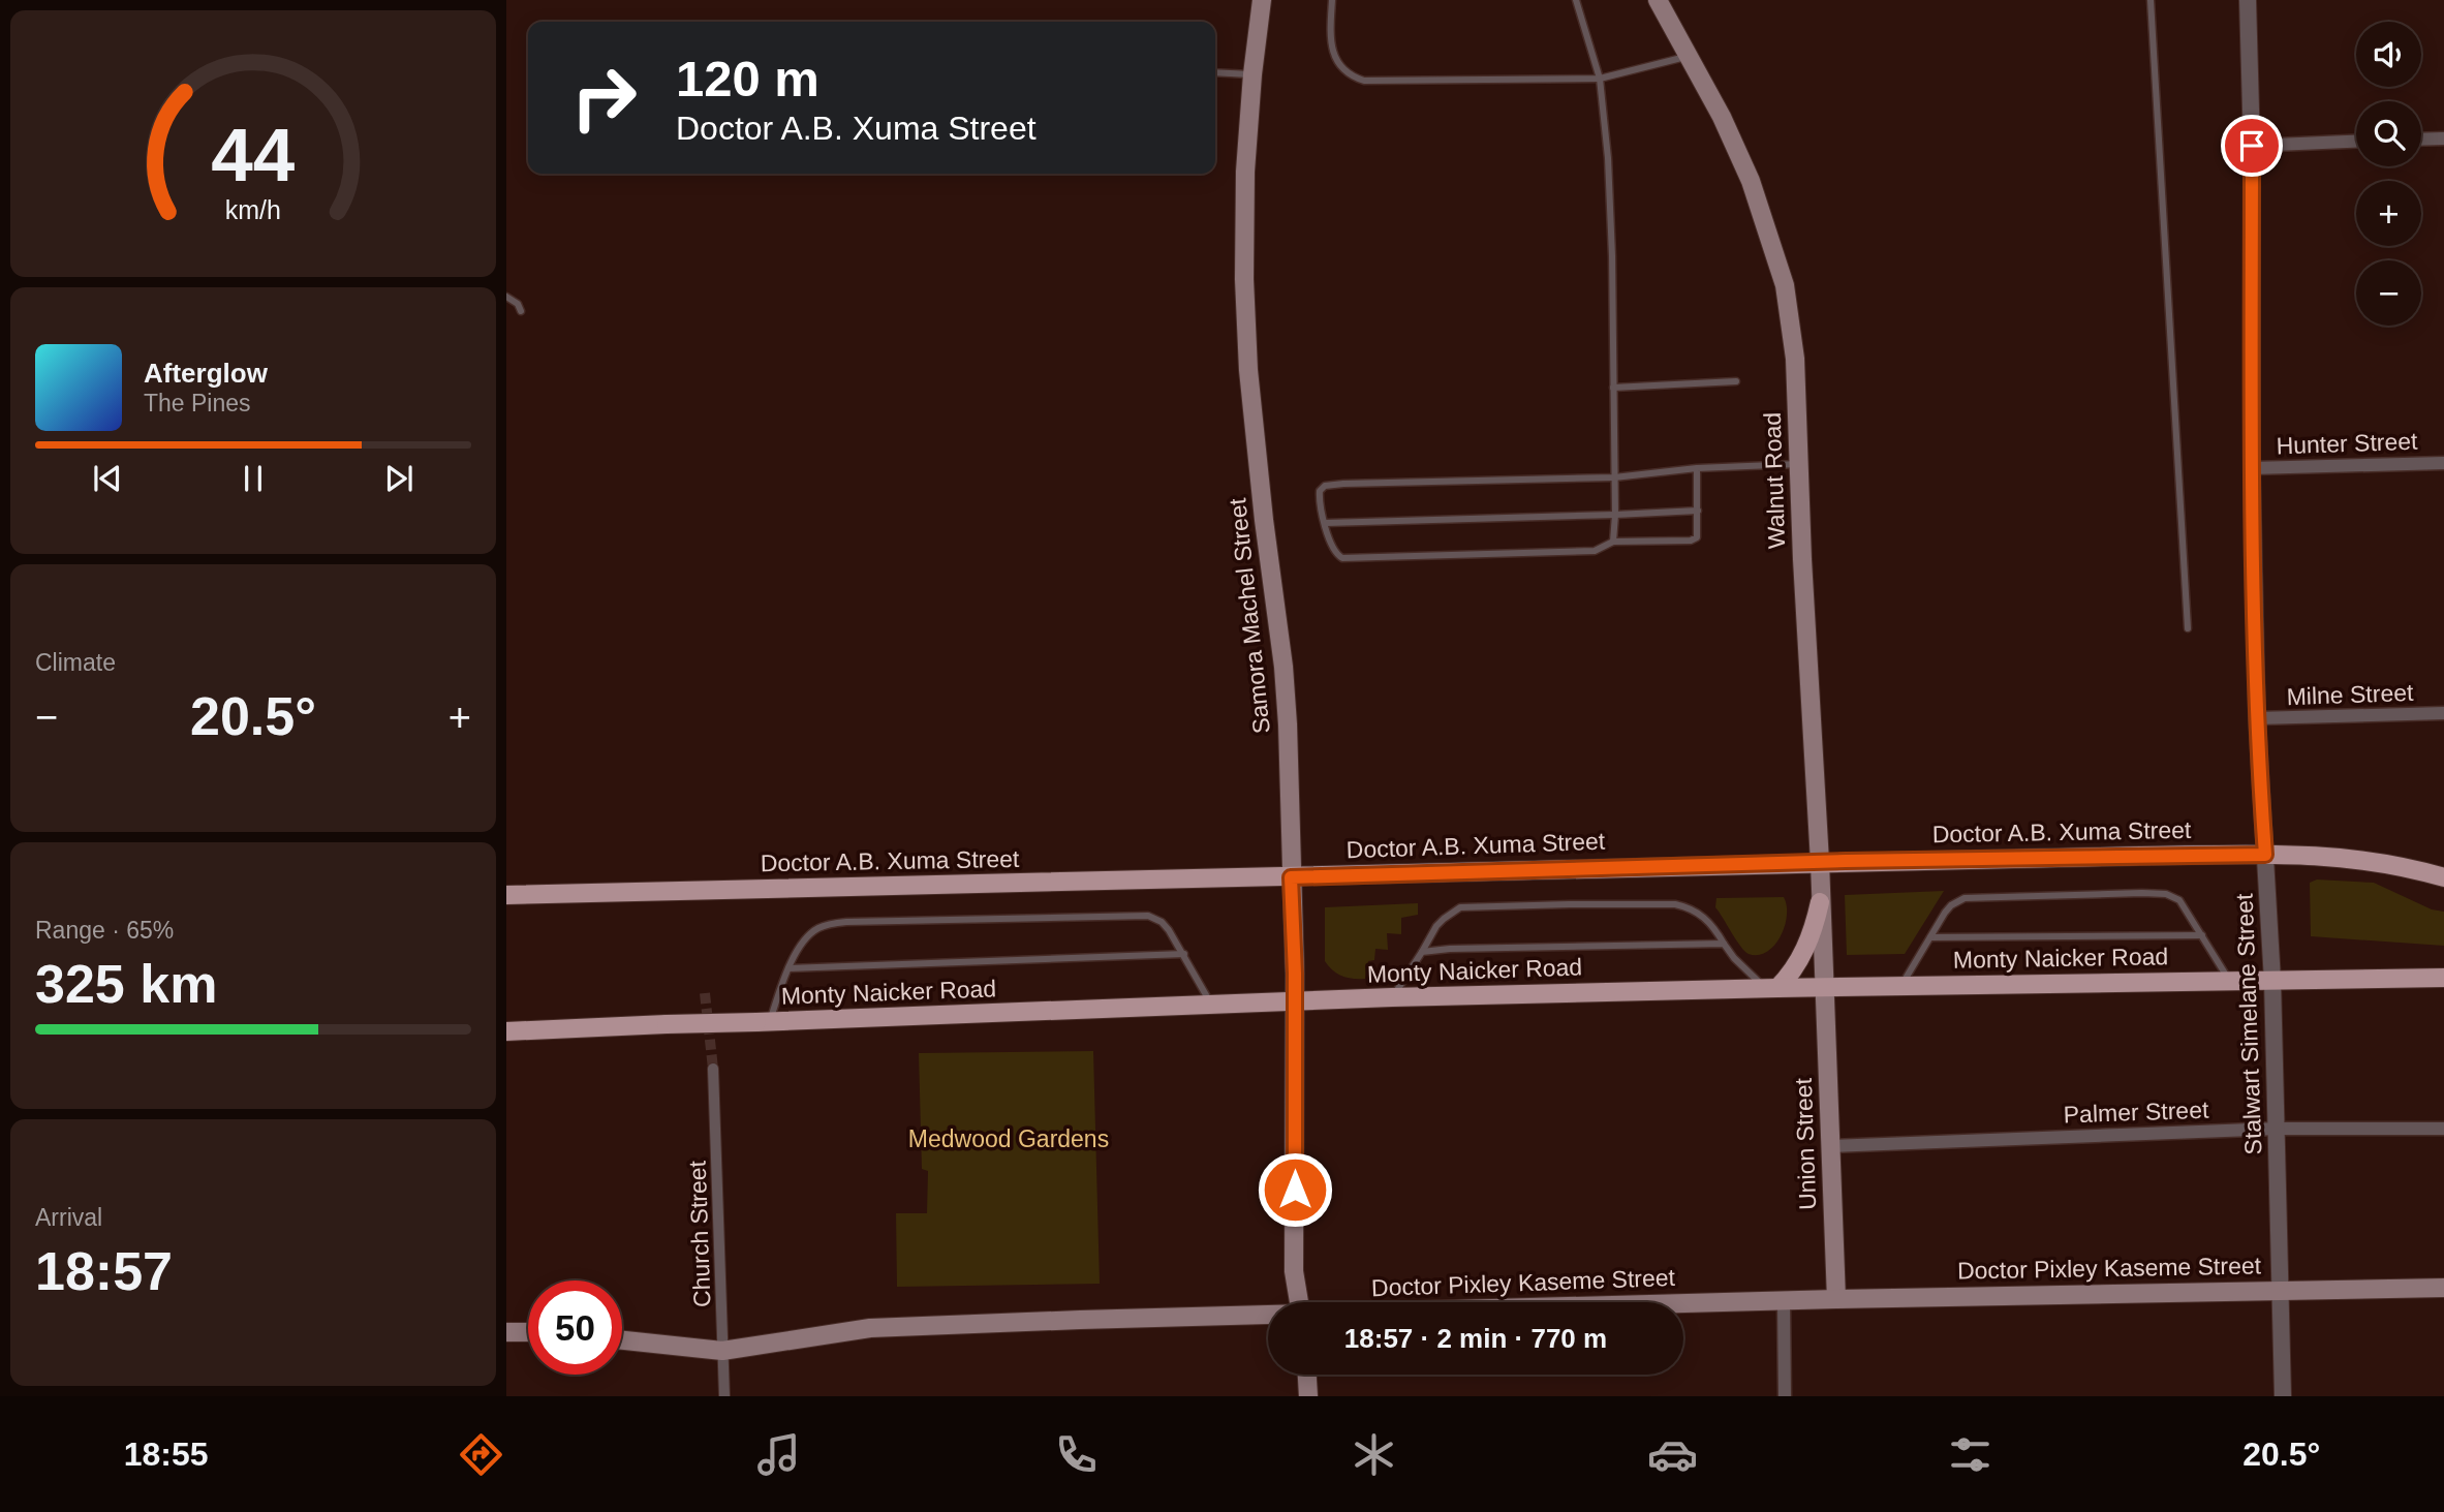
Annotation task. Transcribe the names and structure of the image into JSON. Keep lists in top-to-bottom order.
{
  "streets": {
    "main road": [
      "Walnut Road",
      "Samora Machel Street",
      "Doctor A.B. Xuma Street",
      "Monty Naicker Road",
      "Union Street",
      "Doctor Pixley Kaseme Street"
    ],
    "street": [
      "Hunter Street",
      "Milne Street",
      "Stalwart Simelane Street",
      "Palmer Street",
      "Church Street"
    ]
  },
  "crossings": [
    ["Hunter Street", "Stalwart Simelane Street"],
    ["Walnut Road", "Doctor A.B. Xuma Street"],
    ["Walnut Road", "Monty Naicker Road"],
    ["Walnut Road", "Union Street"],
    ["Samora Machel Street", "Doctor A.B. Xuma Street"],
    ["Samora Machel Street", "Monty Naicker Road"],
    ["Milne Street", "Stalwart Simelane Street"],
    ["Doctor A.B. Xuma Street", "Stalwart Simelane Street"],
    ["Monty Naicker Road", "Stalwart Simelane Street"],
    ["Monty Naicker Road", "Union Street"],
    ["Stalwart Simelane Street", "Palmer Street"],
    ["Stalwart Simelane Street", "Doctor Pixley Kaseme Street"],
    ["Palmer Street", "Union Street"],
    ["Union Street", "Doctor Pixley Kaseme Street"],
    ["Church Street", "Doctor Pixley Kaseme Street"]
  ],
  "parks": ["Medwood Gardens"],
  "page": {
    "map_buttons": ["+", "−"],
    "turn": ["120 m", "Doctor A.B. Xuma Street"],
    "song": ["Afterglow", "The Pines"],
    "tile": [
      "Climate",
      ["Range · 65%", "325 km"],
      ["Arrival", "18:57"]
    ],
    "heat": ["−", "20.5°", "+"],
    "limit": "50",
    "trip": "18:57 · 2 min · 770 m",
    "tabs": ["18:55", "20.5°"],
    "gauge": ["44", "km/h"]
  }
}
